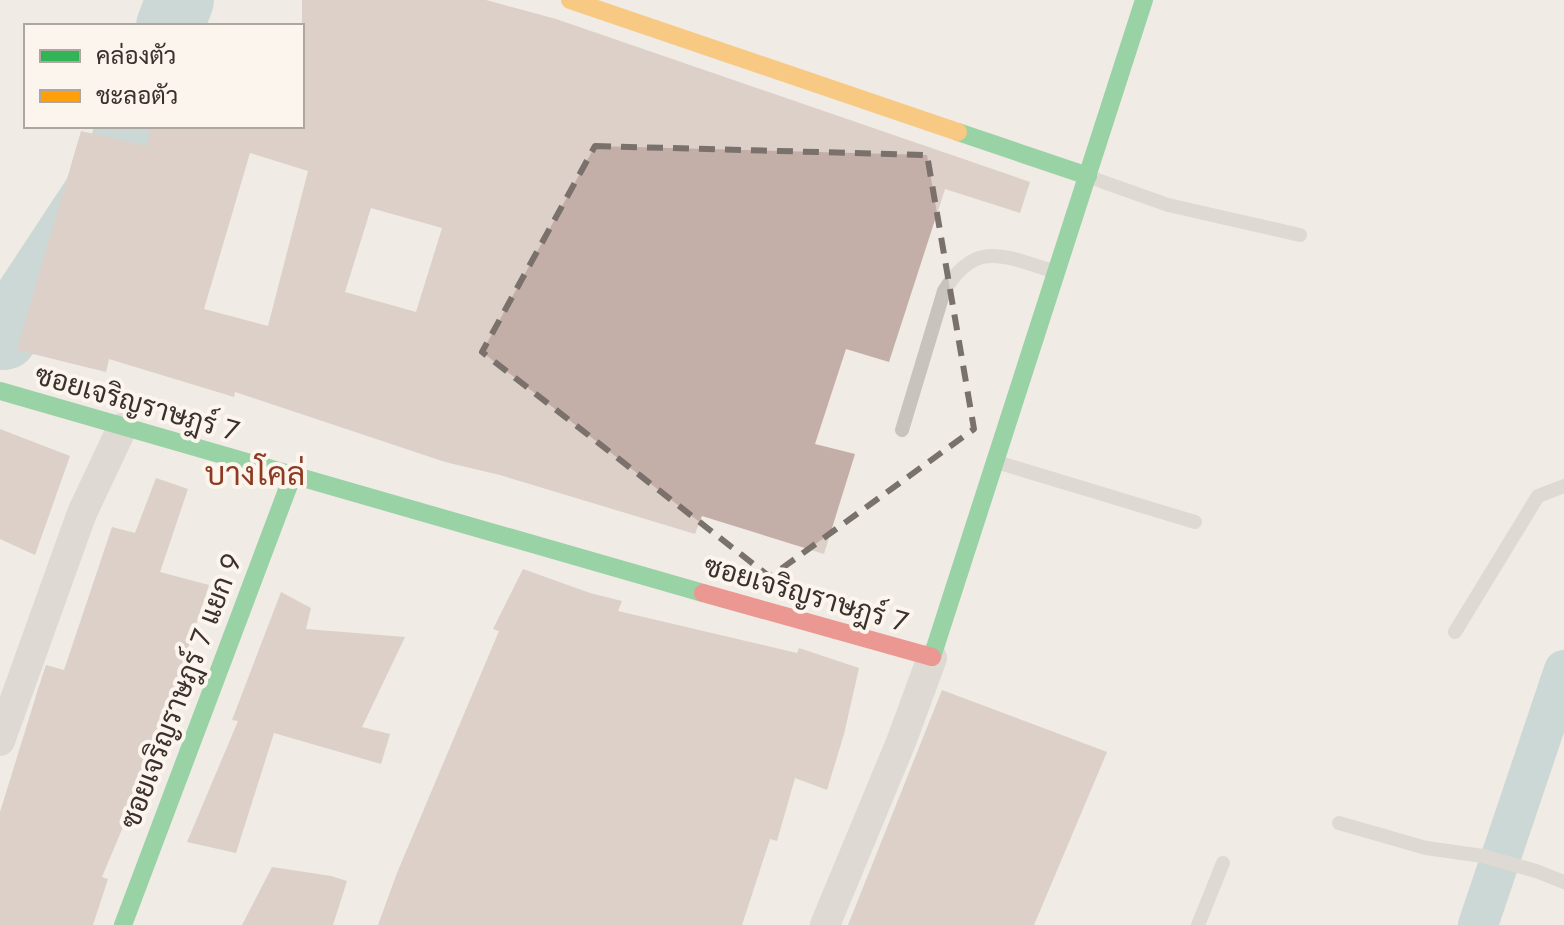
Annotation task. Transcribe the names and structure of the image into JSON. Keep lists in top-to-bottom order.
{
  "streets": {
    "street": ["ซอยเจริญราษฎร์ 7", "ซอยเจริญราษฎร์ 7 แยก 9"]
  },
  "crossings": [
    ["ซอยเจริญราษฎร์ 7", "ซอยเจริญราษฎร์ 7 แยก 9"]
  ],
  "districts": ["บางโคล่"],
  "legend": ["คล่องตัว", "ชะลอตัว"]
}
